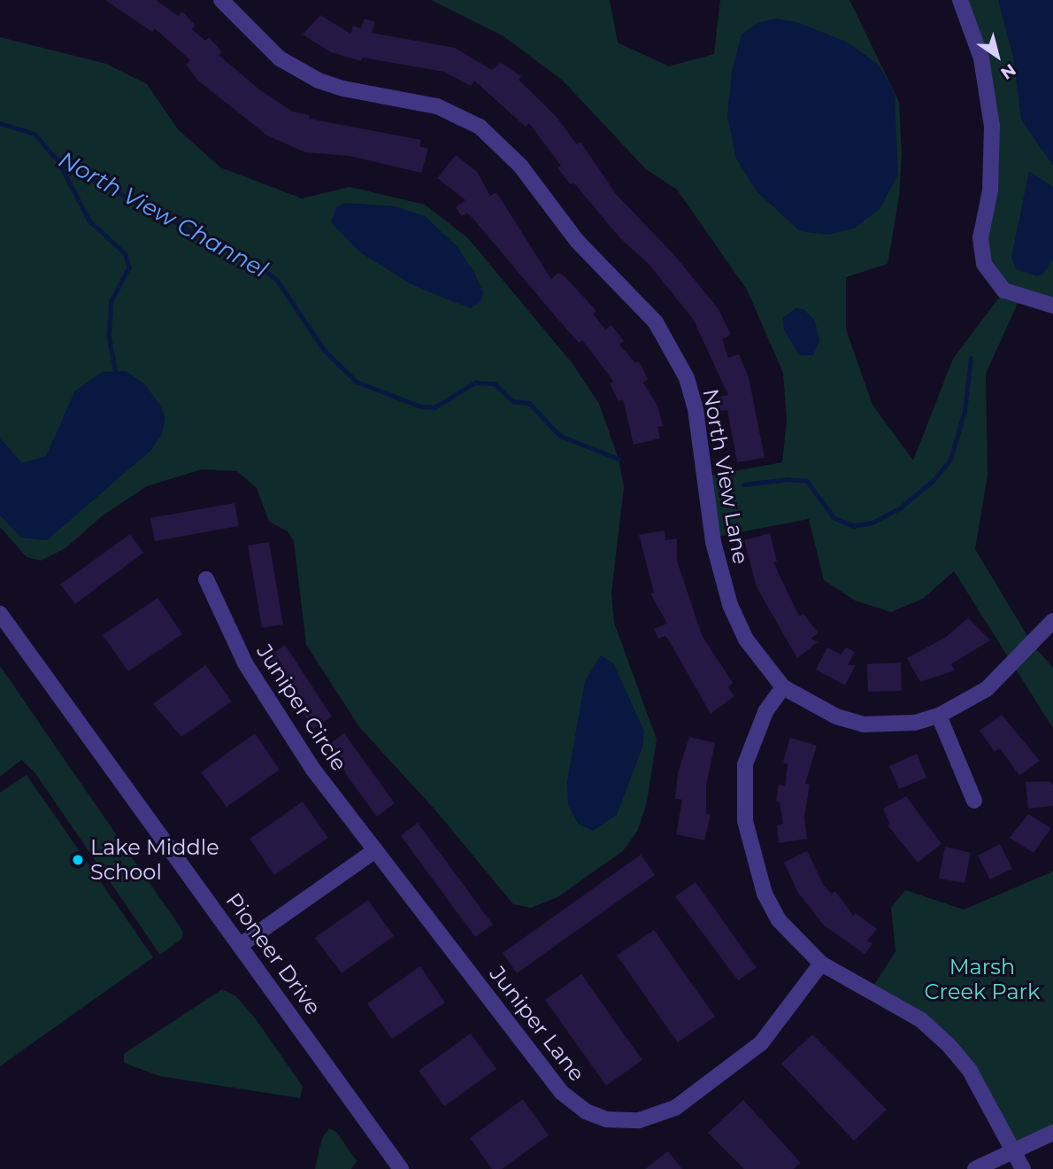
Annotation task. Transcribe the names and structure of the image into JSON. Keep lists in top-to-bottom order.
{
  "streets": {
    "street": [
      "North View Lane",
      "Juniper Circle",
      "Pioneer Drive",
      "Juniper Lane"
    ]
  },
  "crossings": [
    ["Juniper Circle", "Juniper Lane"]
  ],
  "water": ["North View Channel"],
  "parks": ["Marsh Creek Park"],
  "places": ["Lake Middle School"],
  "north": "bottom right"
}
